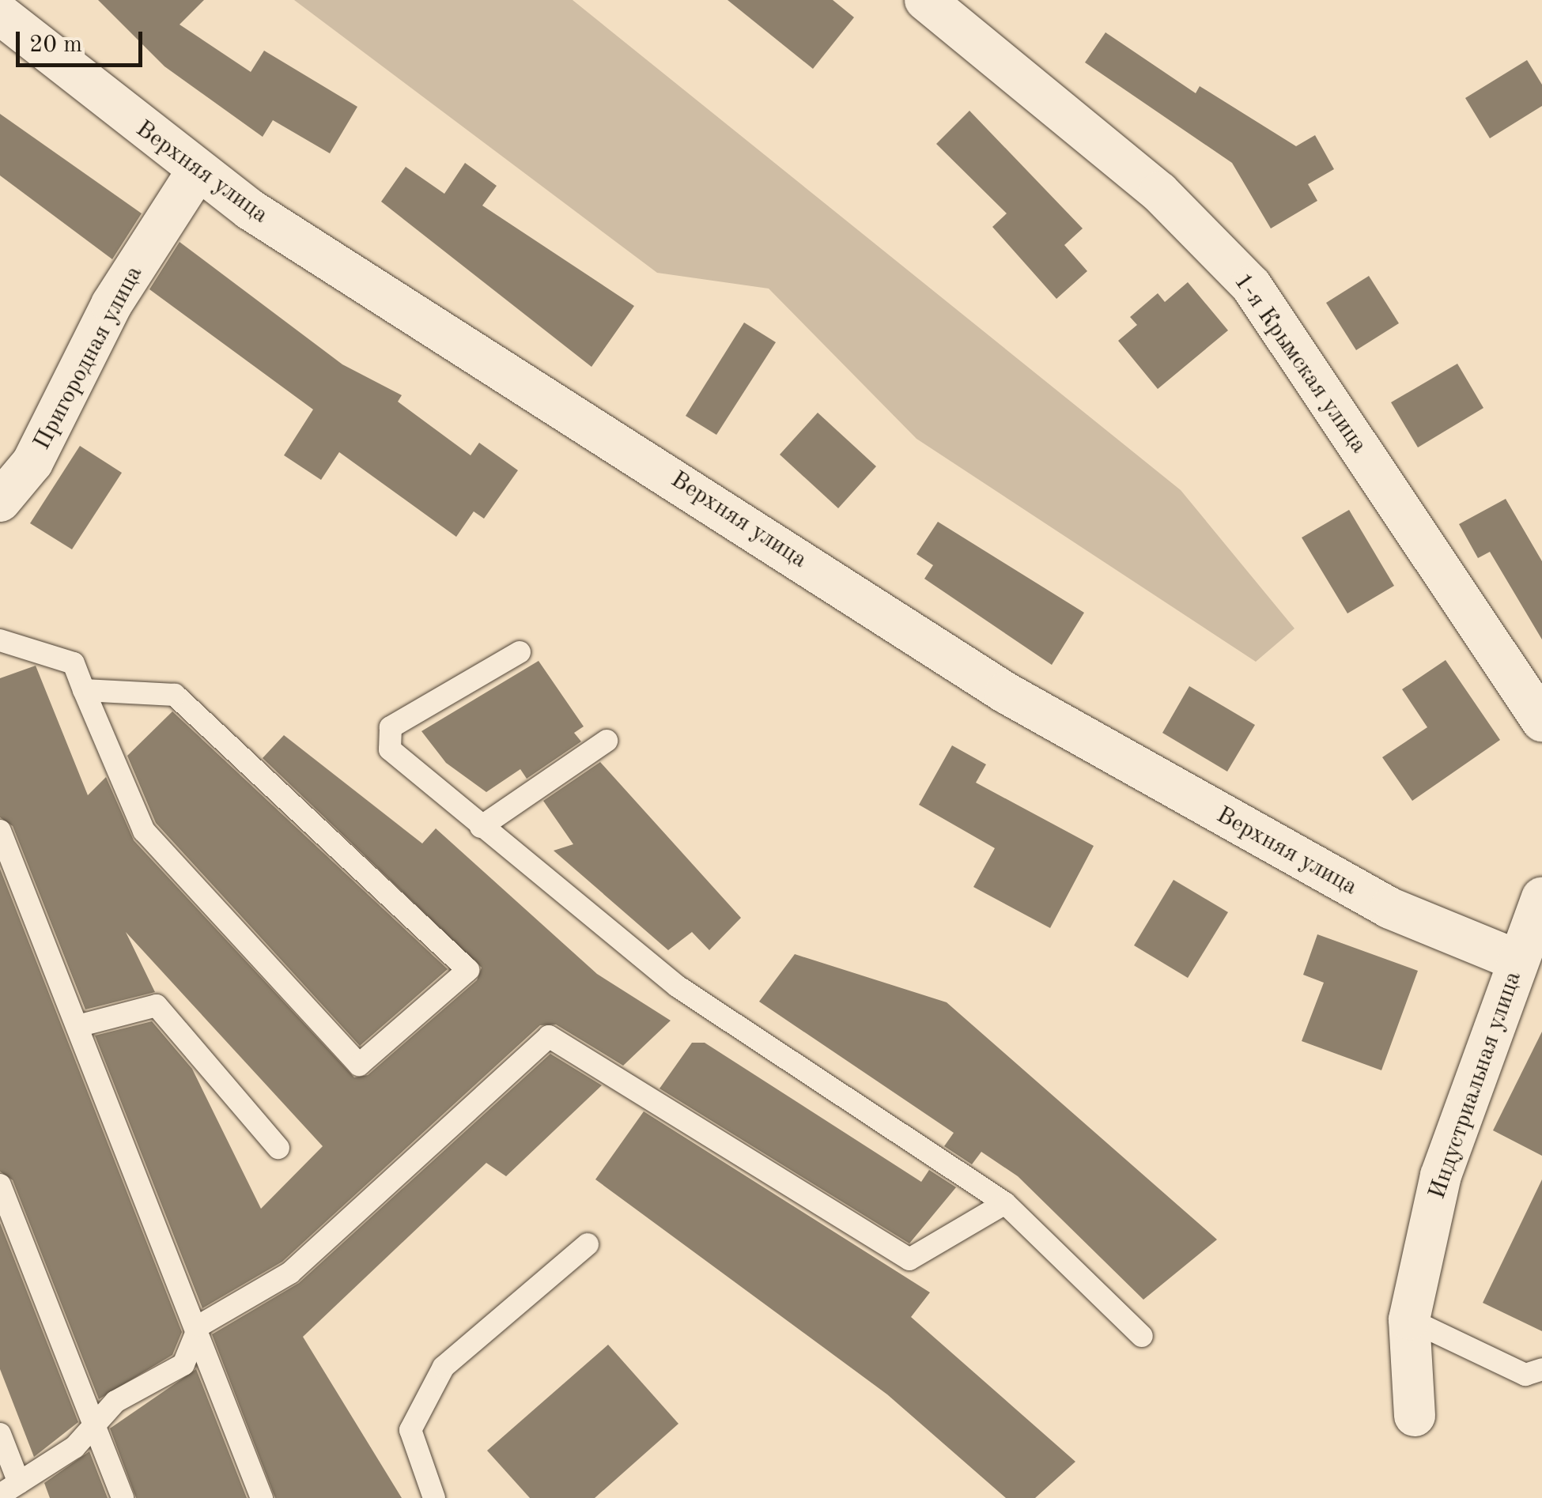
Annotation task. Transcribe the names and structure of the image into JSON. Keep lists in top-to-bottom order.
{
  "streets": {
    "street": [
      "Верхняя улица",
      "Пригородная улица",
      "1-я Крымская улица",
      "Индустриальная улица"
    ]
  },
  "crossings": [
    ["Верхняя улица", "Пригородная улица"],
    ["Верхняя улица", "Индустриальная улица"]
  ],
  "scale_bar": "20 m"
}
